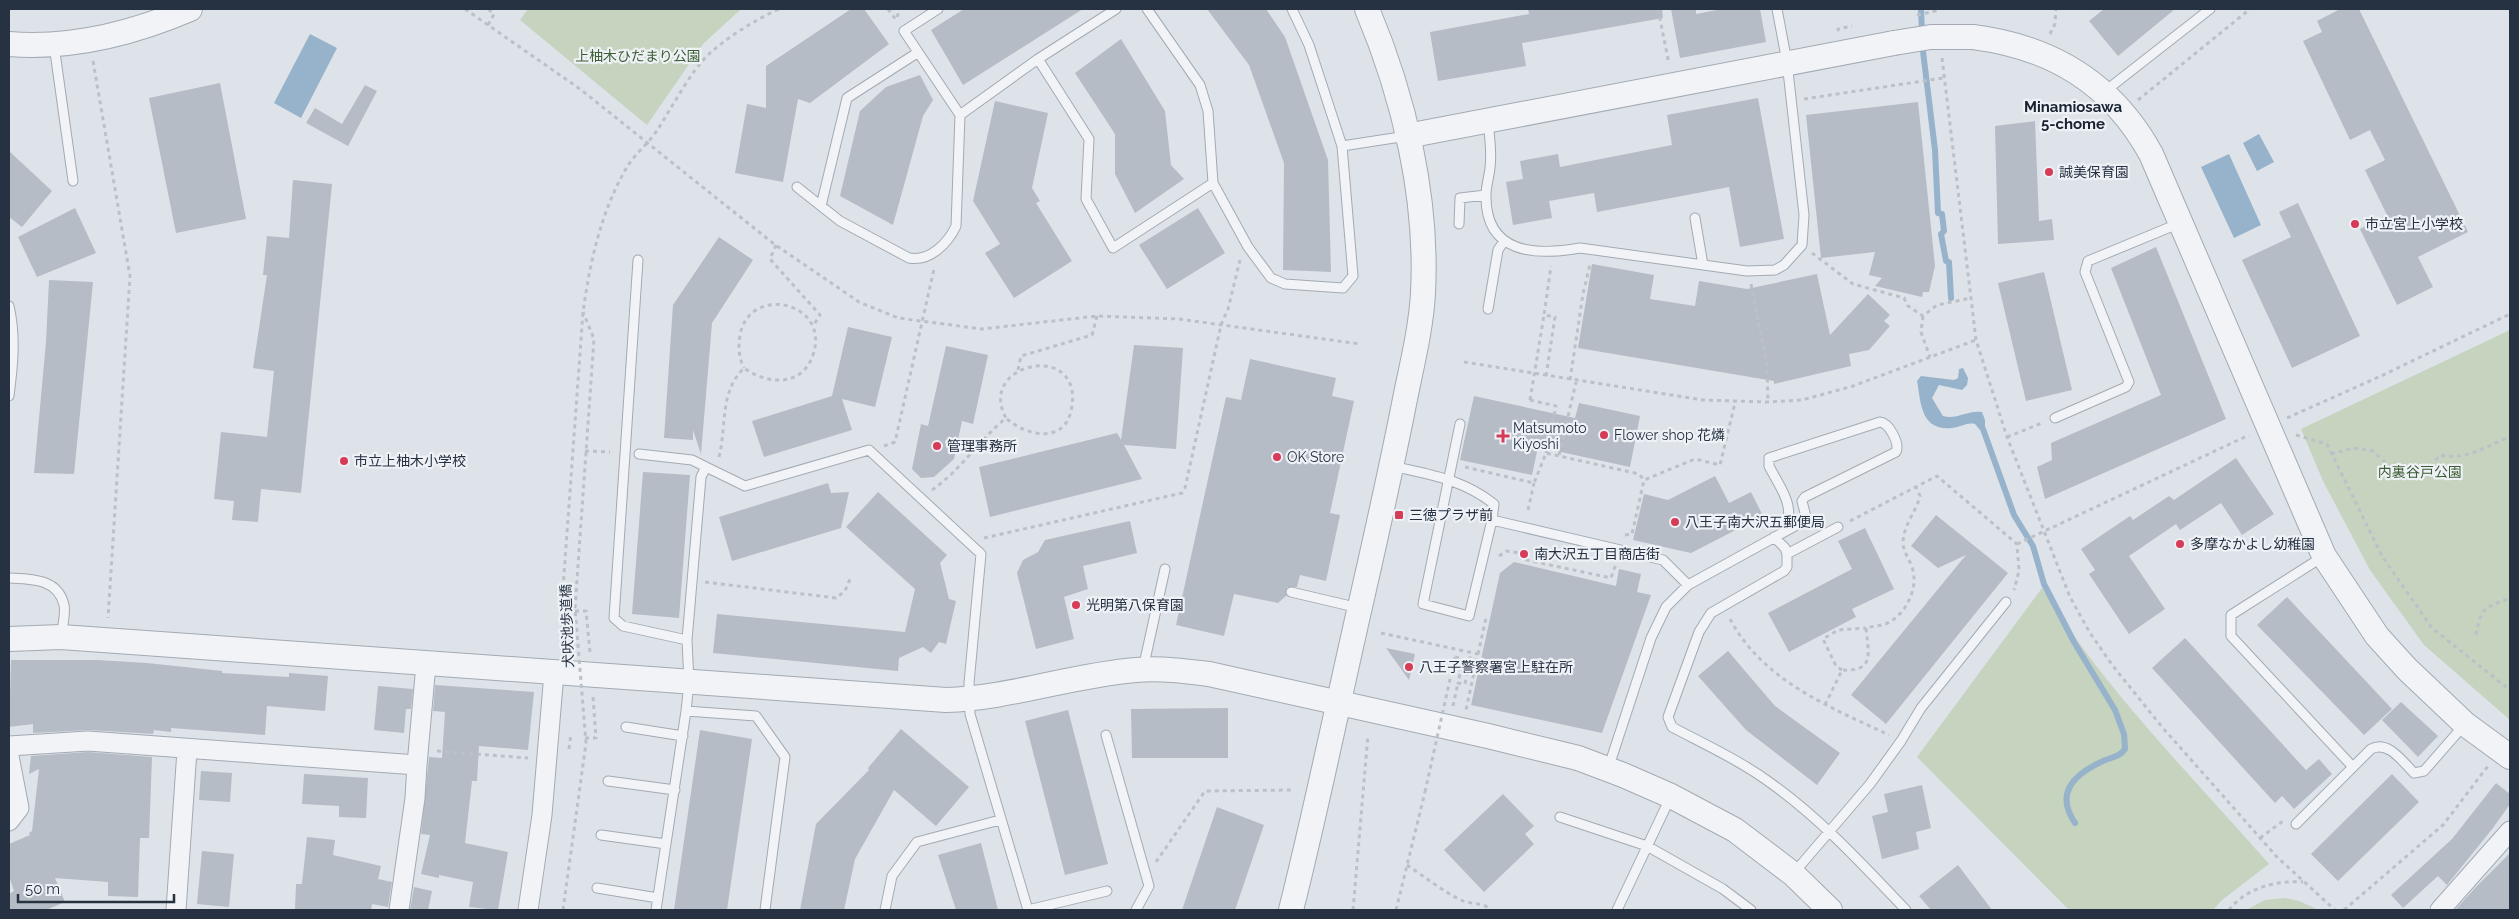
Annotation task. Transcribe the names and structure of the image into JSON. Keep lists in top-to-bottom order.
{
  "streets": {
    "path": ["犬吠池歩道橋"]
  },
  "districts": ["Minamiosawa 5-chome"],
  "parks": ["上柚木ひだまり公園", "内裏谷戸公園"],
  "places": {
    "other": [
      "誠美保育園",
      "市立宮上小学校",
      "Flower shop 花燐",
      "管理事務所",
      "OK Store",
      "市立上柚木小学校",
      "八王子南大沢五郵便局",
      "多摩なかよし幼稚園",
      "南大沢五丁目商店街",
      "光明第八保育園",
      "八王子警察署宮上駐在所"
    ],
    "health": ["Matsumoto Kiyoshi"],
    "transit": ["三徳プラザ前"]
  },
  "scale_bar": "50 m"
}
